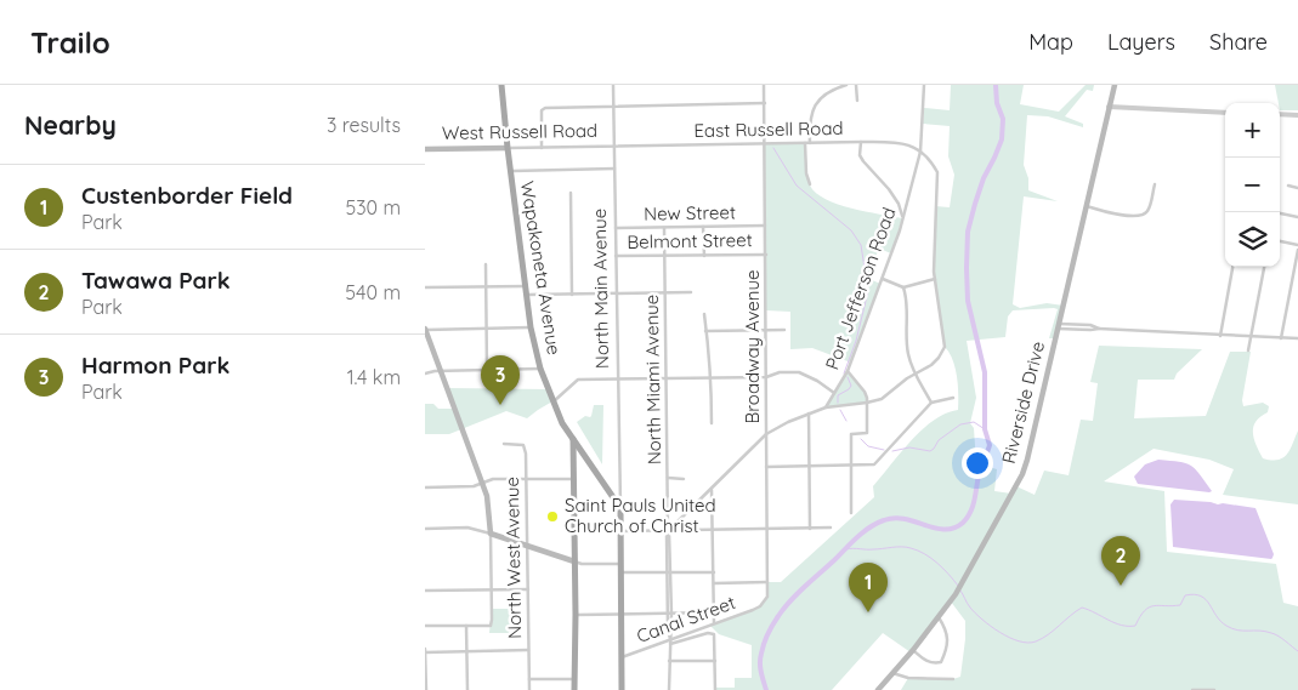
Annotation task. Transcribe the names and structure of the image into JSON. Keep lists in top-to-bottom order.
{
  "streets": {
    "main road": [
      "West Russell Road",
      "Wapakoneta Avenue",
      "North Main Avenue",
      "Riverside Drive"
    ],
    "street": [
      "East Russell Road",
      "New Street",
      "Belmont Street",
      "Port Jefferson Road",
      "Broadway Avenue",
      "North Miami Avenue",
      "North West Avenue",
      "Canal Street"
    ]
  },
  "crossings": [
    ["East Russell Road", "West Russell Road"],
    ["East Russell Road", "North Main Avenue"],
    ["East Russell Road", "Port Jefferson Road"],
    ["East Russell Road", "Broadway Avenue"],
    ["West Russell Road", "Wapakoneta Avenue"],
    ["West Russell Road", "North Main Avenue"],
    ["New Street", "North Main Avenue"],
    ["New Street", "Broadway Avenue"],
    ["New Street", "North Miami Avenue"],
    ["Belmont Street", "North Main Avenue"],
    ["Belmont Street", "Broadway Avenue"],
    ["Belmont Street", "North Miami Avenue"],
    ["Wapakoneta Avenue", "North Main Avenue"],
    ["North Main Avenue", "Canal Street"],
    ["Broadway Avenue", "Canal Street"],
    ["North Miami Avenue", "Canal Street"]
  ],
  "places": ["Saint Pauls United Church of Christ"],
  "page": {
    "header": "Trailo",
    "nav": ["Map", "Layers", "Share"],
    "heading": ["Nearby", "3 results"],
    "map_buttons": ["+", "−"],
    "list": [
      {
        "mark": "1",
        "name": "Custenborder Field",
        "note": "Park",
        "value": "530 m"
      },
      {
        "mark": "2",
        "name": "Tawawa Park",
        "note": "Park",
        "value": "540 m"
      },
      {
        "mark": "3",
        "name": "Harmon Park",
        "note": "Park",
        "value": "1.4 km"
      }
    ],
    "pins": ["3", "2", "1"]
  }
}
